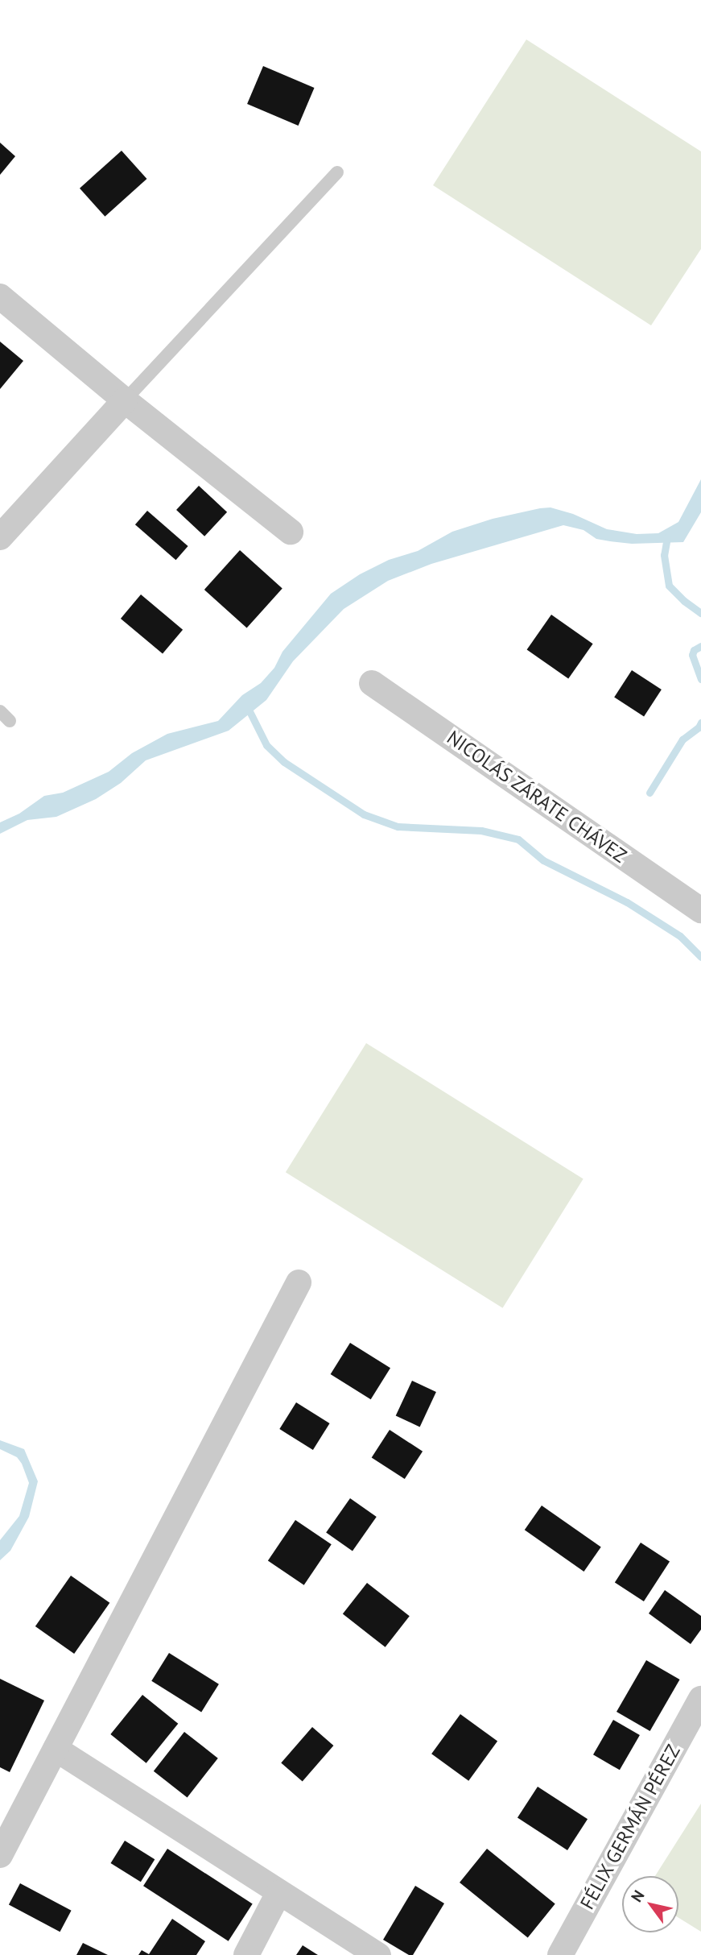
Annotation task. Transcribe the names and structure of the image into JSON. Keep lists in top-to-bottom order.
{
  "streets": {
    "street": ["NICOLÁS ZÁRATE CHÁVEZ", "FÉLIX GERMÁN PÉREZ"]
  },
  "north": "top left"
}
